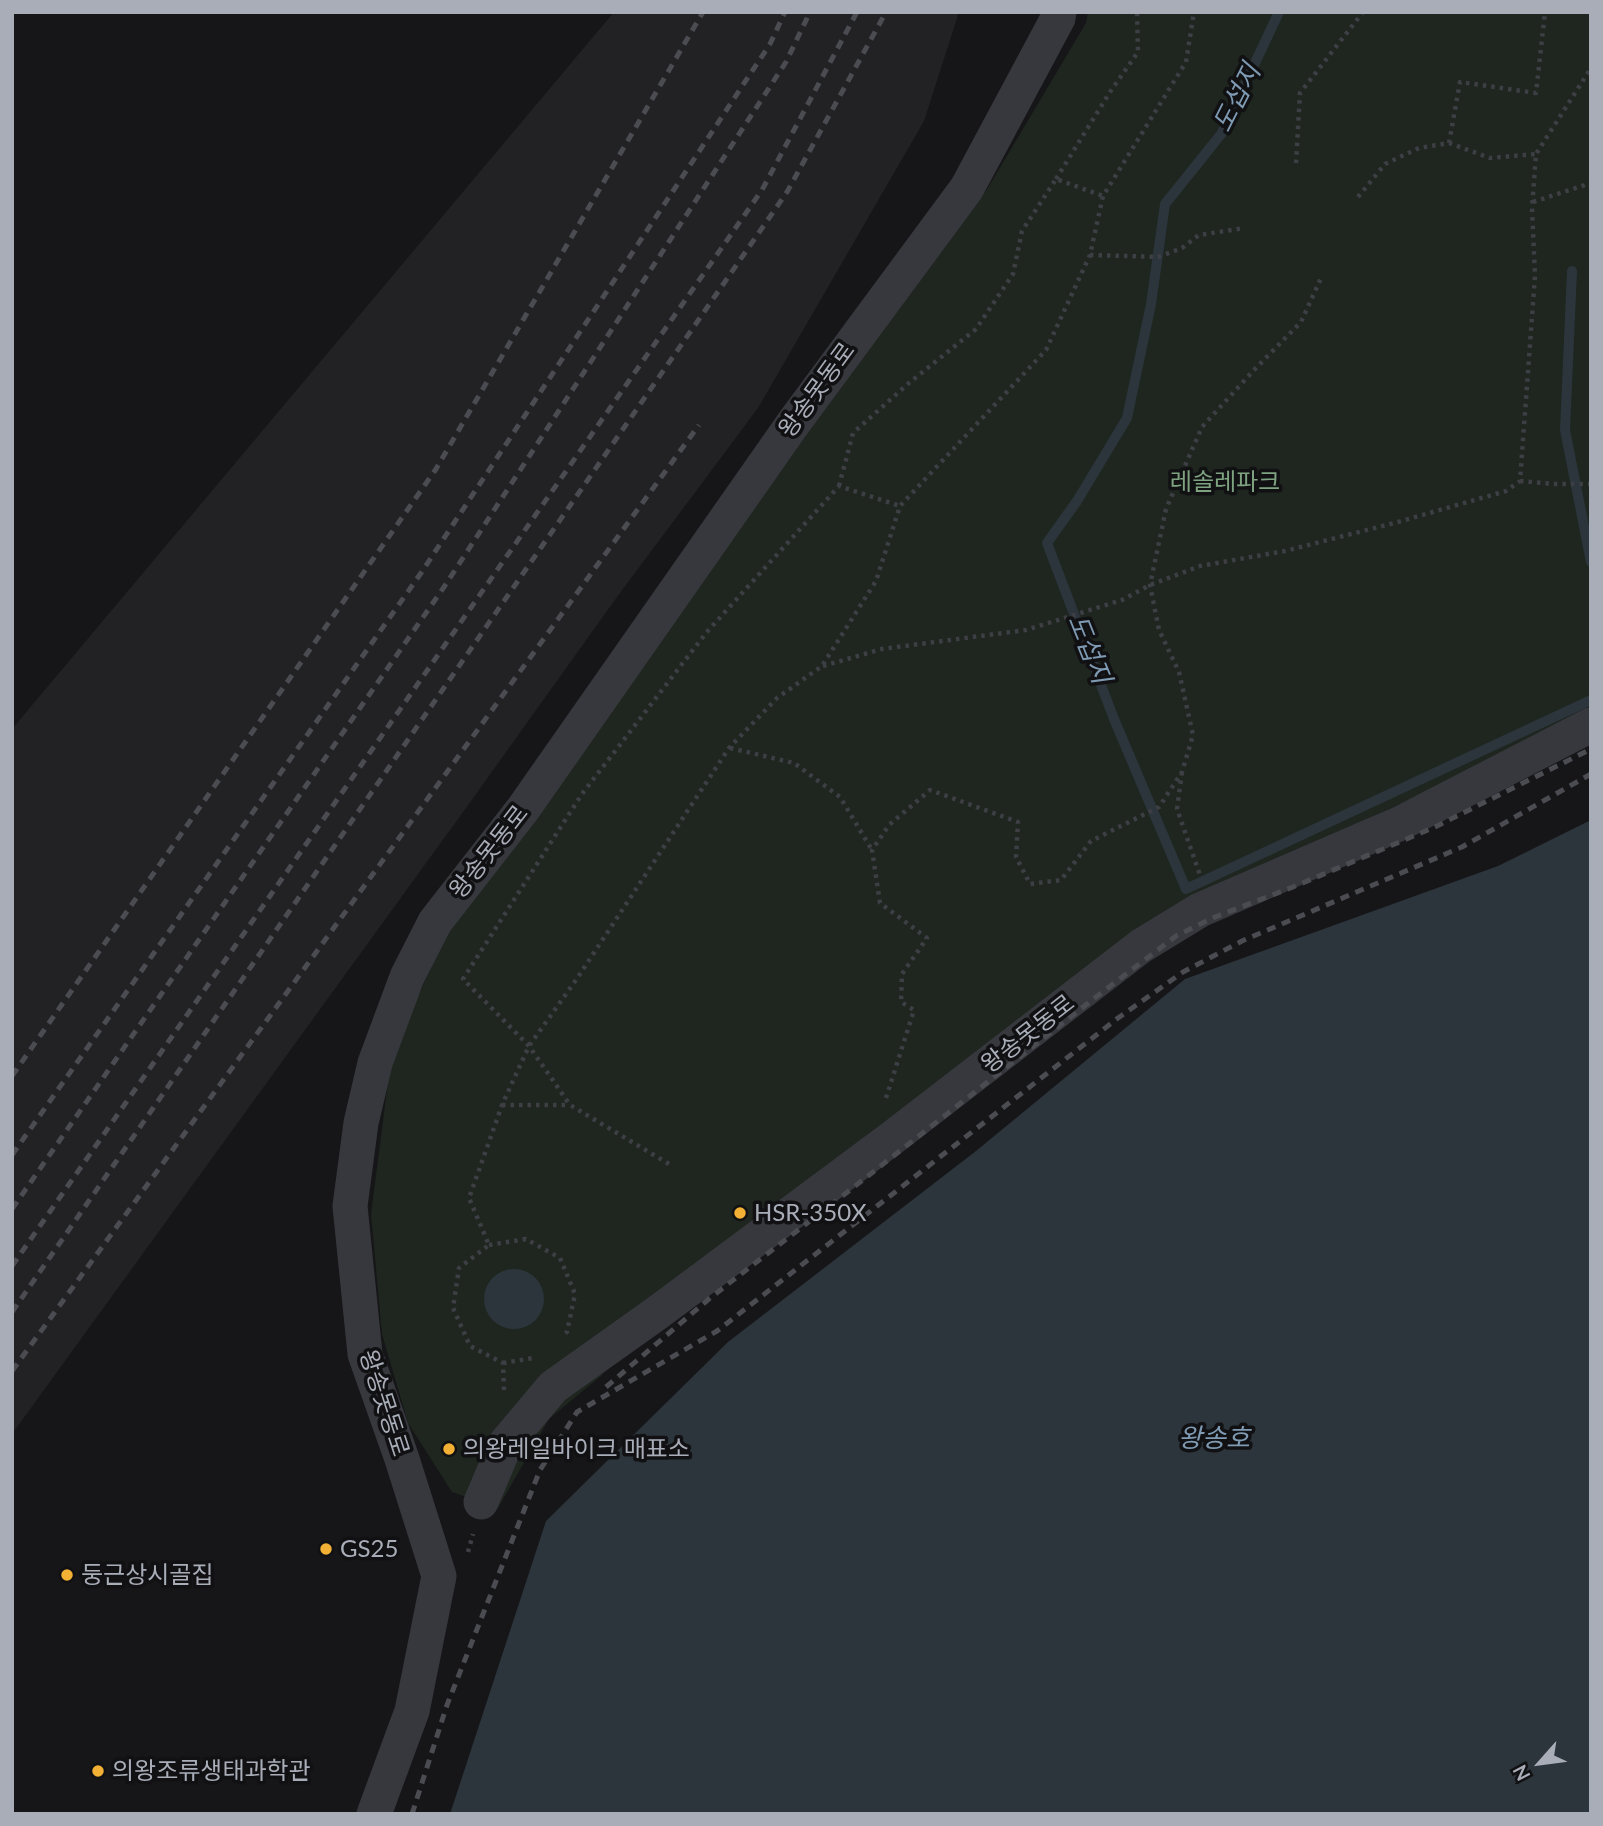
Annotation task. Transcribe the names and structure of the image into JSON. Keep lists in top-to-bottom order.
{
  "streets": {
    "street": ["왕송못동로"]
  },
  "water": ["도섭지", "왕송호"],
  "parks": ["레솔레파크"],
  "places": [
    "HSR-350X",
    "의왕레일바이크 매표소",
    "GS25",
    "둥근상시골집",
    "의왕조류생태과학관"
  ],
  "north": "bottom left"
}
